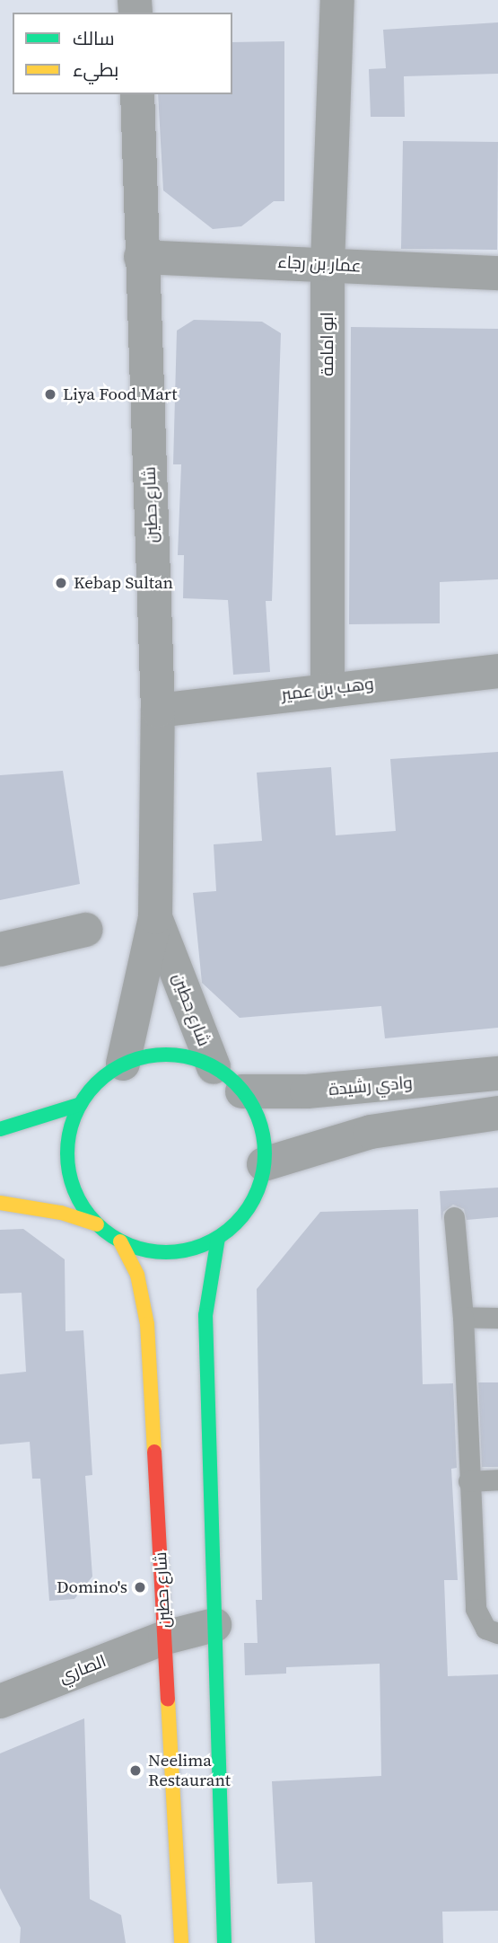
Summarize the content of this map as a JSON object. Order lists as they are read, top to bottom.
{
  "streets": {
    "street": [
      "عمار بن رجاء",
      "ابو امامة",
      "شارع حطين",
      "وهب بن عمير",
      "وادي رشيدة",
      "الصاري"
    ]
  },
  "crossings": [
    ["عمار بن رجاء", "ابو امامة"],
    ["عمار بن رجاء", "شارع حطين"],
    ["ابو امامة", "وهب بن عمير"],
    ["شارع حطين", "وهب بن عمير"],
    ["شارع حطين", "وادي رشيدة"],
    ["شارع حطين", "الصاري"]
  ],
  "places": [
    "Liya Food Mart",
    "Kebap Sultan",
    "Domino's",
    "Neelima Restaurant"
  ],
  "legend": ["سالك", "بطيء"]
}
